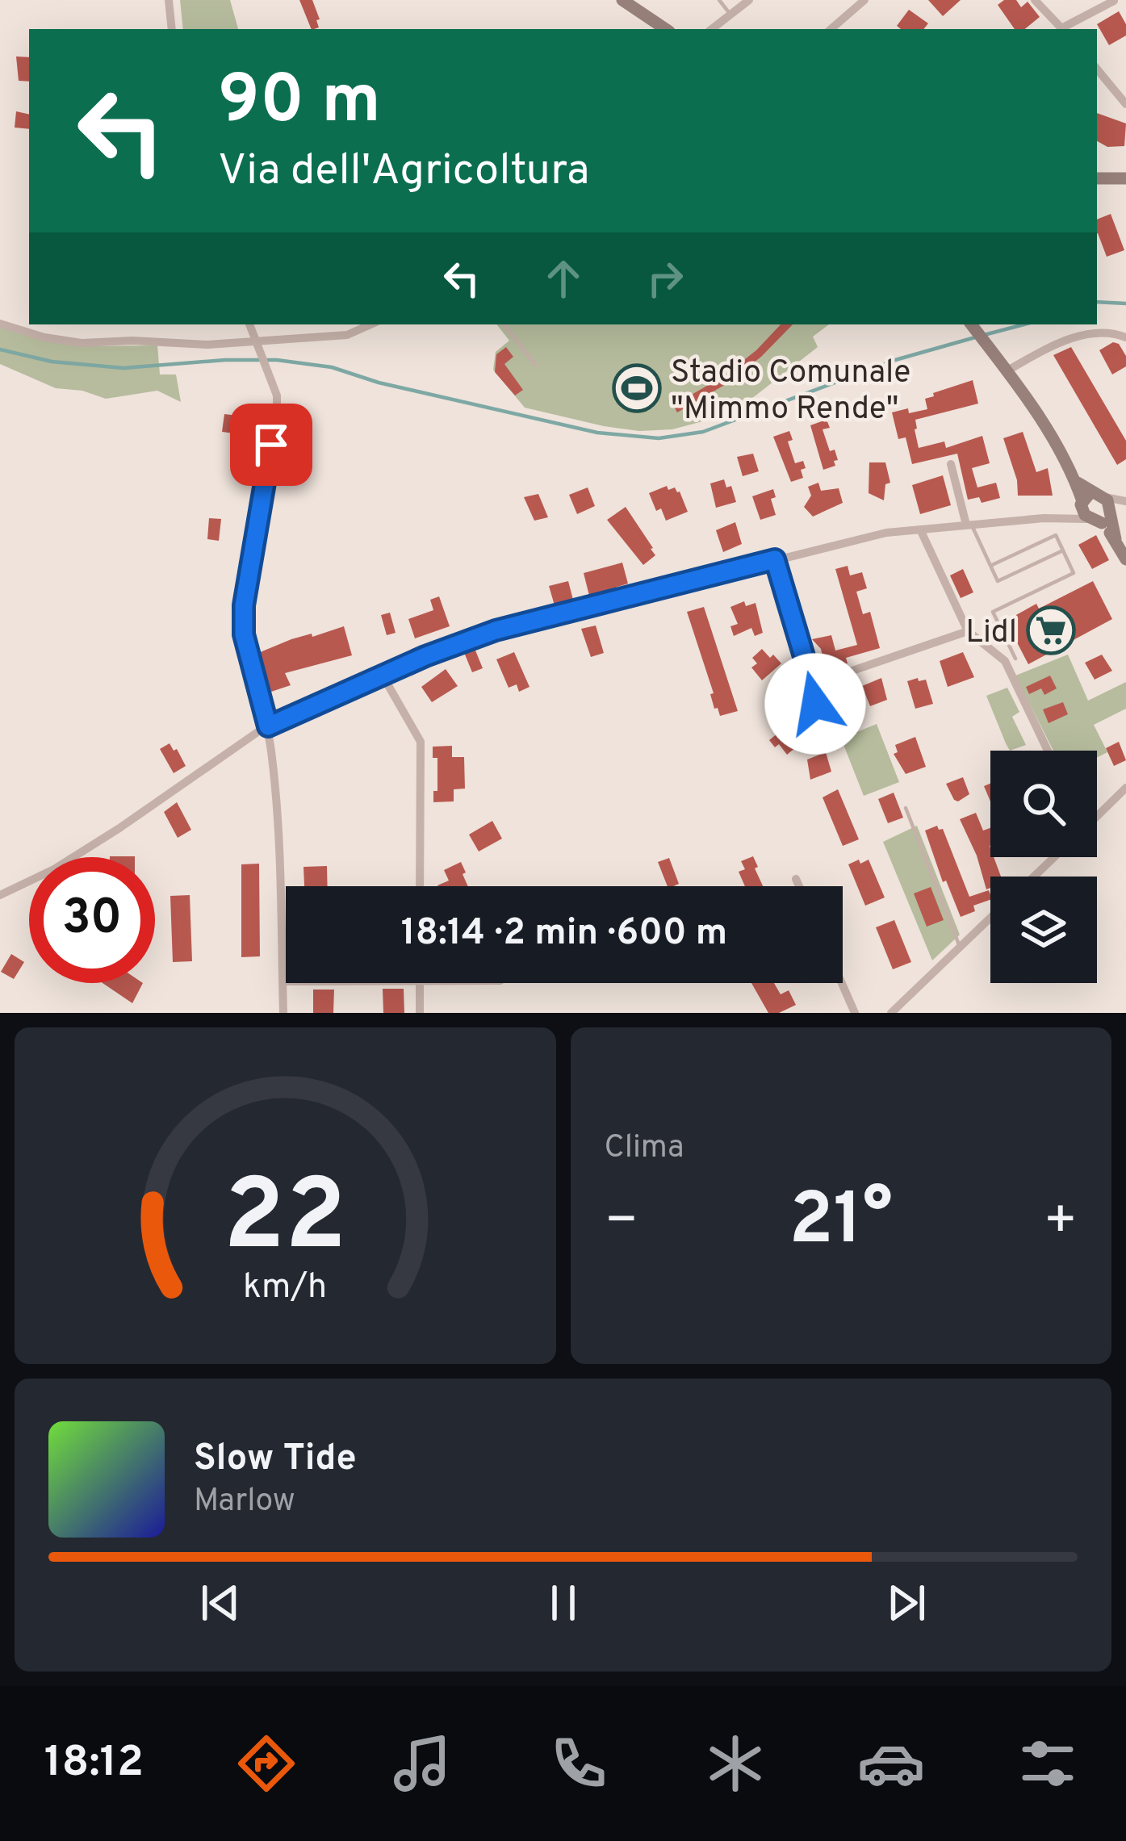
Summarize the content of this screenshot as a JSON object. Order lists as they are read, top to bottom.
{
  "places": {
    "sports": ["Stadio Comunale \"Mimmo Rende\""],
    "supermarket": ["Lidl"]
  },
  "page": {
    "turn": ["90 m", "Via dell'Agricoltura"],
    "limit": "30",
    "trip": "18:14 · 2 min · 600 m",
    "tile": "Clima",
    "heat": ["−", "21°", "+"],
    "song": ["Slow Tide", "Marlow"],
    "tabs": "18:12",
    "gauge": ["22", "km/h"]
  }
}
